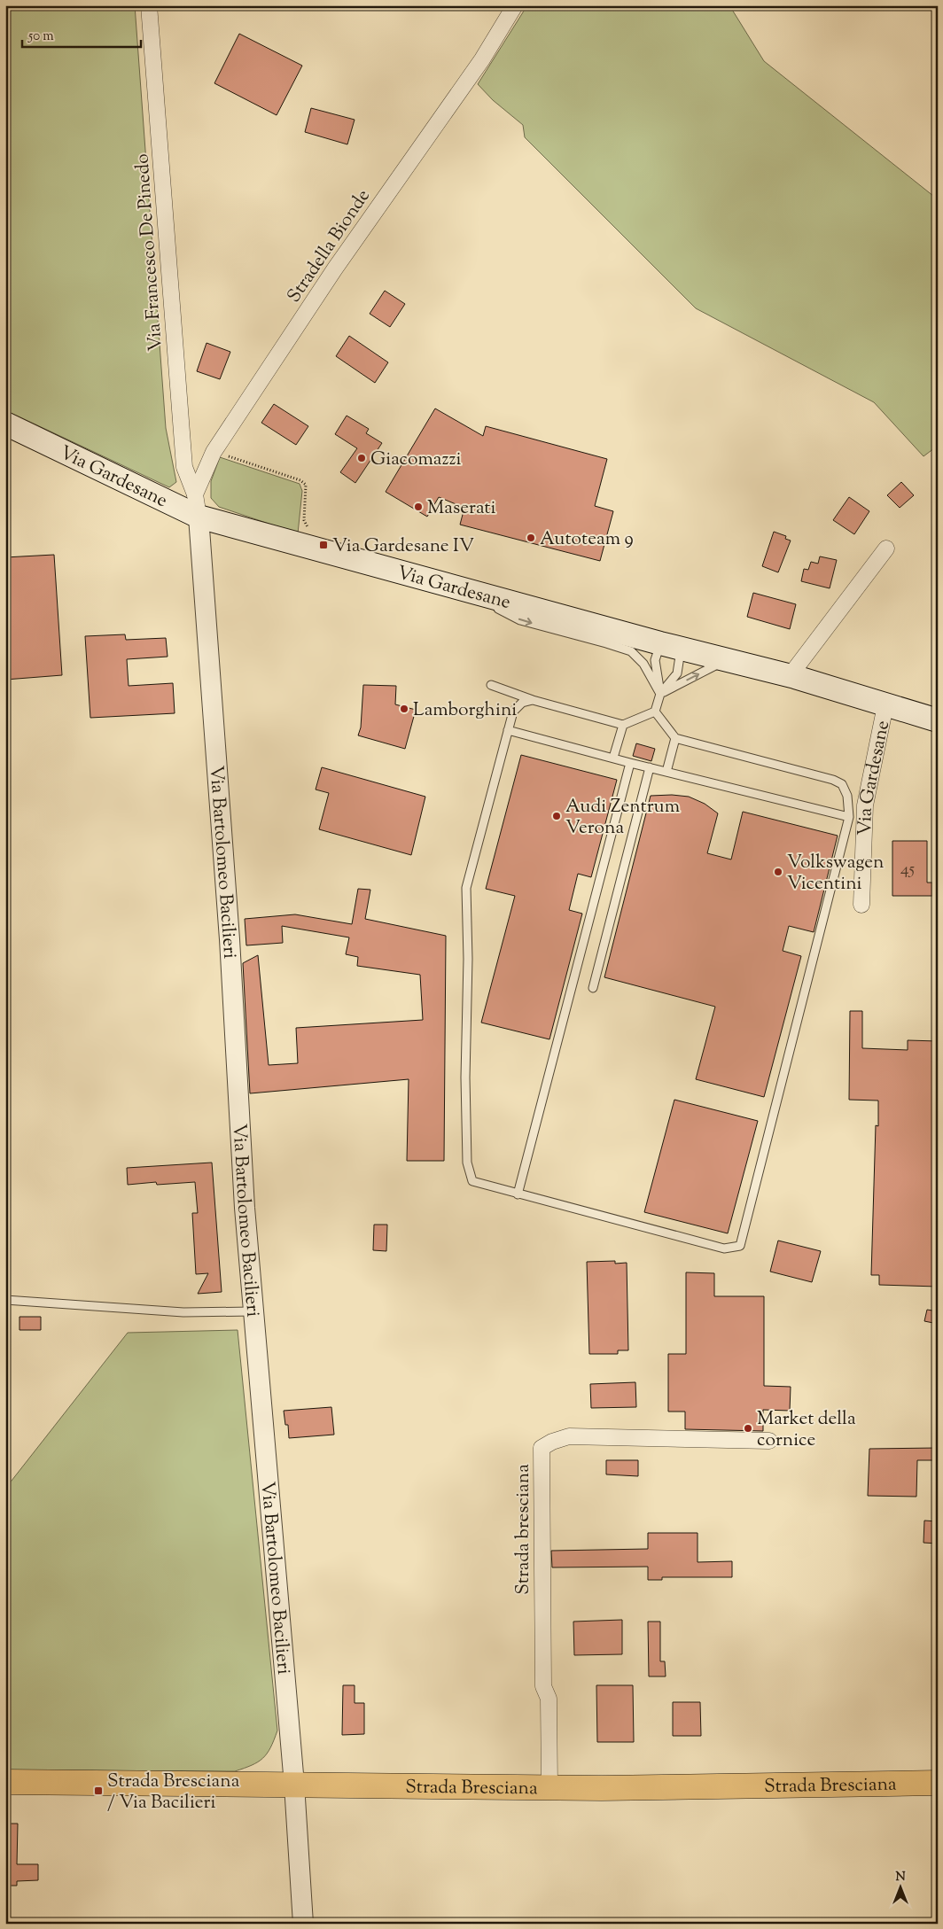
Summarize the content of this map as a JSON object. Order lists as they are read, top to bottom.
{
  "streets": {
    "main road": ["Via Gardesane", "Strada Bresciana"],
    "street": [
      "Stradella Bionde",
      "Via Francesco De Pinedo",
      "Via Bartolomeo Bacilieri",
      "Strada bresciana"
    ]
  },
  "crossings": [
    ["Stradella Bionde", "Via Francesco De Pinedo"],
    ["Via Gardesane", "Via Bartolomeo Bacilieri"],
    ["Via Bartolomeo Bacilieri", "Strada Bresciana"],
    ["Strada bresciana", "Strada Bresciana"]
  ],
  "places": {
    "other": [
      "Giacomazzi",
      "Maserati",
      "Autoteam 9",
      "Lamborghini",
      "Audi Zentrum Verona",
      "Volkswagen Vicentini",
      "Market della cornice"
    ],
    "transit": ["Via Gardesane IV", "Strada Bresciana / Via Bacilieri"]
  },
  "house_numbers": ["45"],
  "scale_bar": "50 m",
  "north": "top"
}
